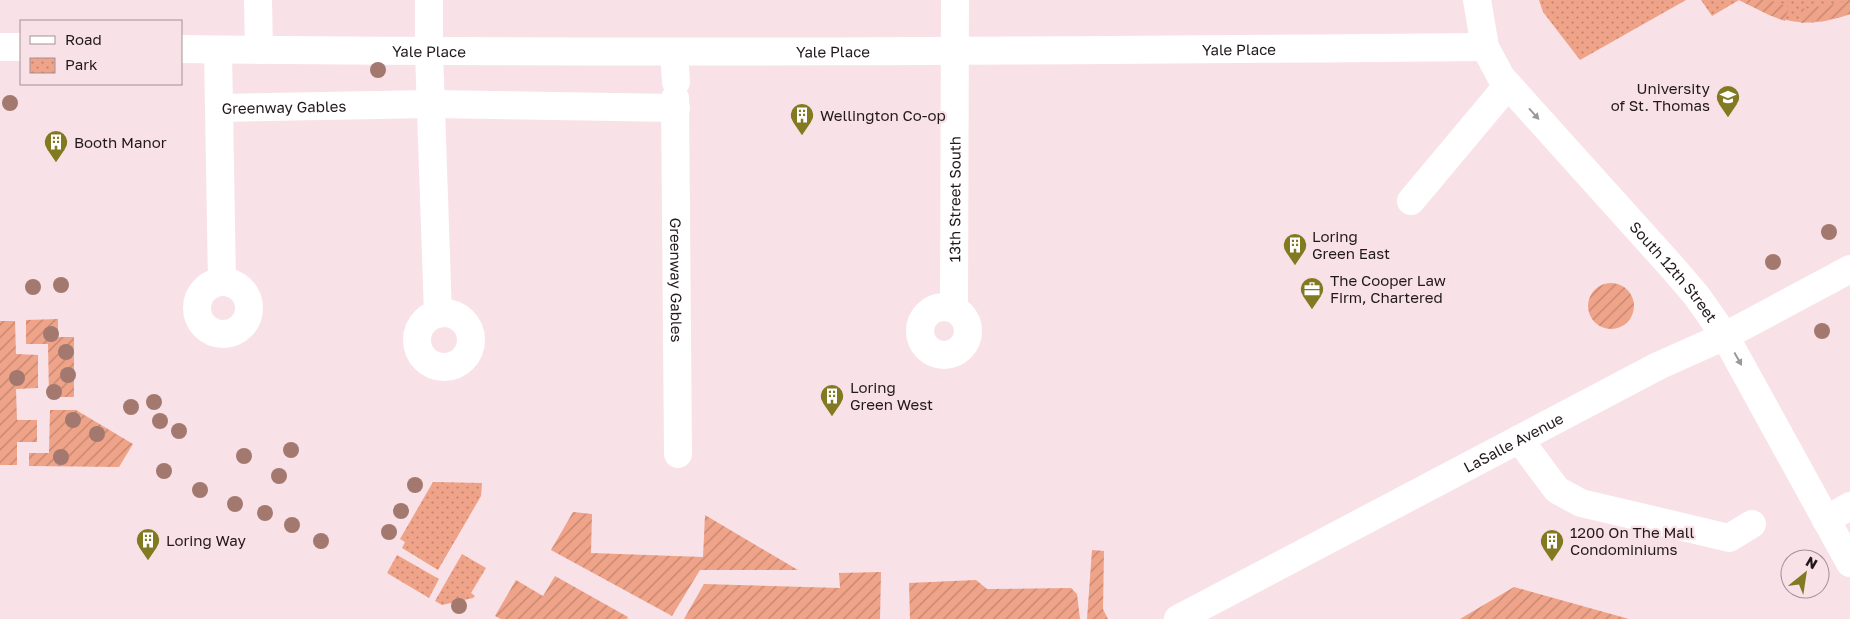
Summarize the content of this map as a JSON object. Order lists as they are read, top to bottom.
{
  "streets": {
    "street": [
      "Yale Place",
      "Greenway Gables",
      "13th Street South",
      "South 12th Street",
      "LaSalle Avenue"
    ]
  },
  "crossings": [
    ["Yale Place", "Greenway Gables"],
    ["Yale Place", "13th Street South"],
    ["Yale Place", "South 12th Street"],
    ["South 12th Street", "LaSalle Avenue"]
  ],
  "one_way": ["South 12th Street"],
  "places": {
    "school or university": ["University of St. Thomas"],
    "building": [
      "Wellington Co-op",
      "Booth Manor",
      "Loring Green East",
      "Loring Green West",
      "Loring Way",
      "1200 On The Mall Condominiums"
    ],
    "office": ["The Cooper Law Firm, Chartered"]
  },
  "legend": ["Road", "Park"],
  "north": "top right"
}
